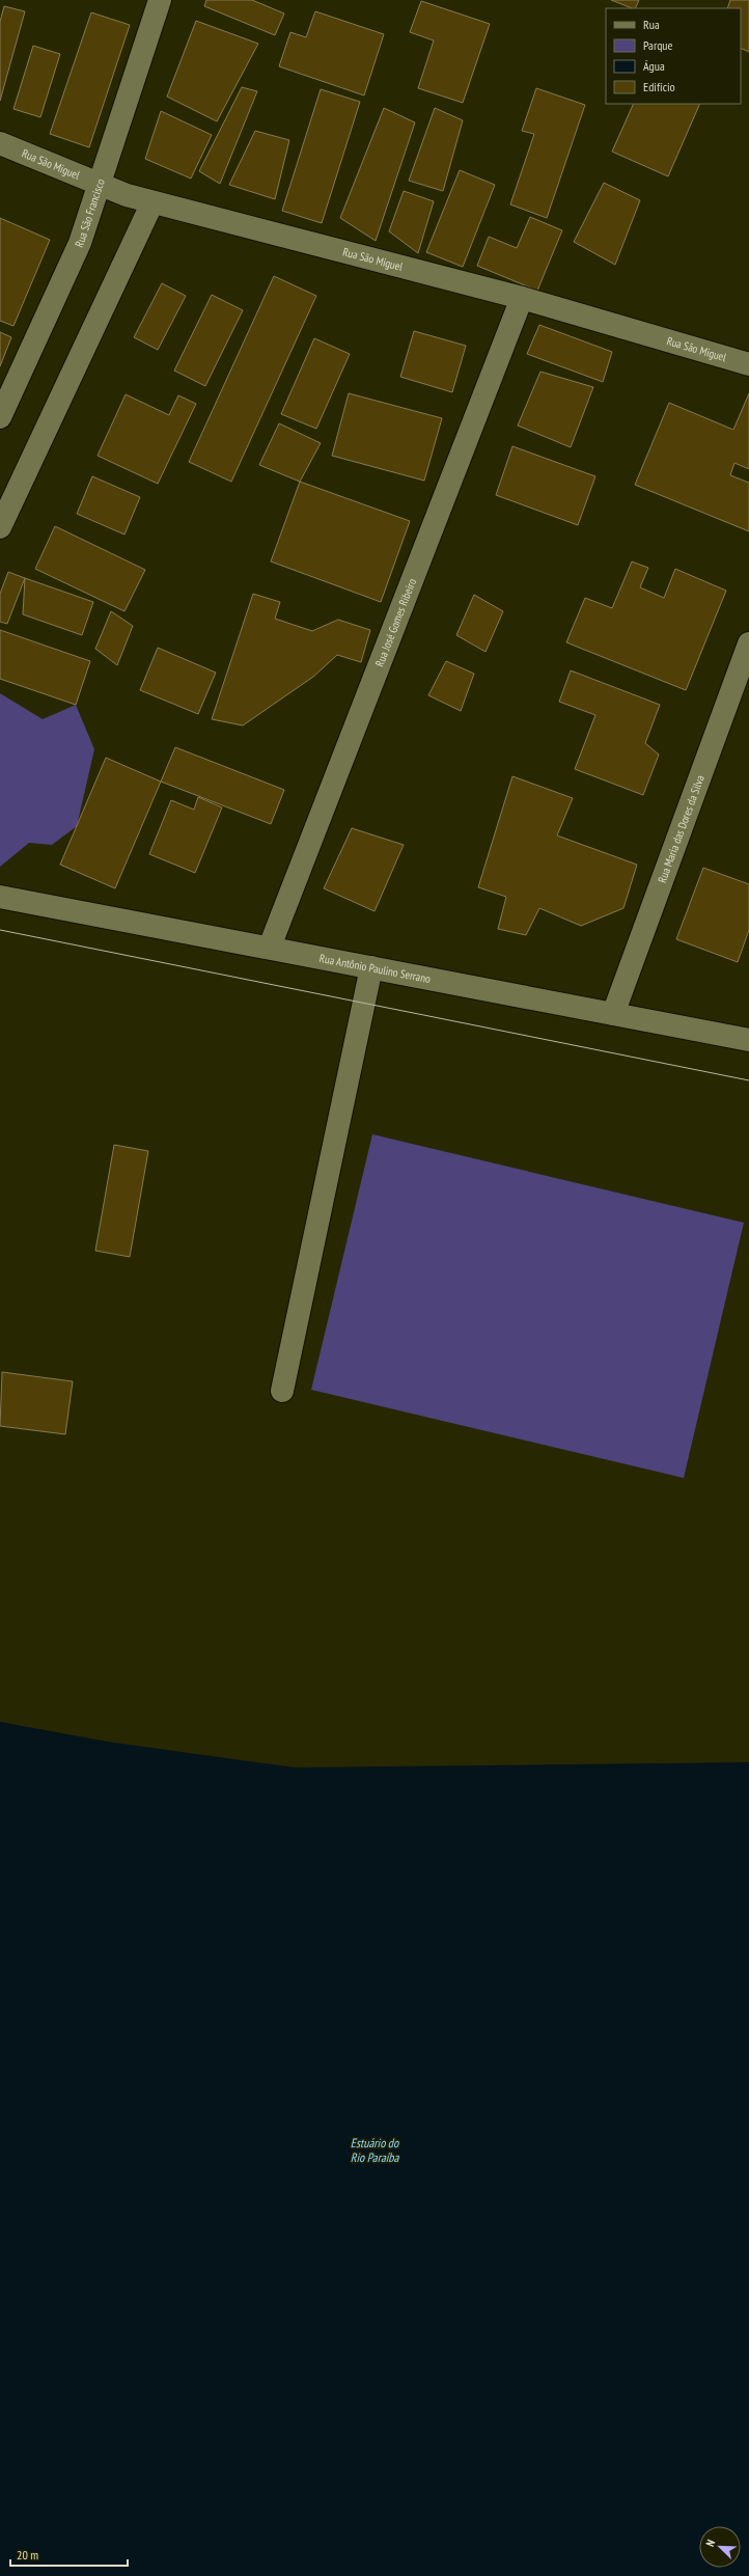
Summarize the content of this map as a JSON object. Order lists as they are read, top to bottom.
{
  "streets": {
    "street": [
      "Rua São Miguel",
      "Rua São Francisco",
      "Rua José Gomes Ribeiro",
      "Rua Maria das Dores da Silva",
      "Rua Antônio Paulino Serrano"
    ]
  },
  "crossings": [
    ["Rua São Miguel", "Rua São Francisco"],
    ["Rua São Miguel", "Rua José Gomes Ribeiro"],
    ["Rua José Gomes Ribeiro", "Rua Antônio Paulino Serrano"],
    ["Rua Maria das Dores da Silva", "Rua Antônio Paulino Serrano"]
  ],
  "water": ["Estuário do Rio Paraíba"],
  "legend": [
    "Rua",
    "Parque",
    "Água",
    "Edifício"
  ],
  "scale_bar": "20 m",
  "north": "top left"
}
